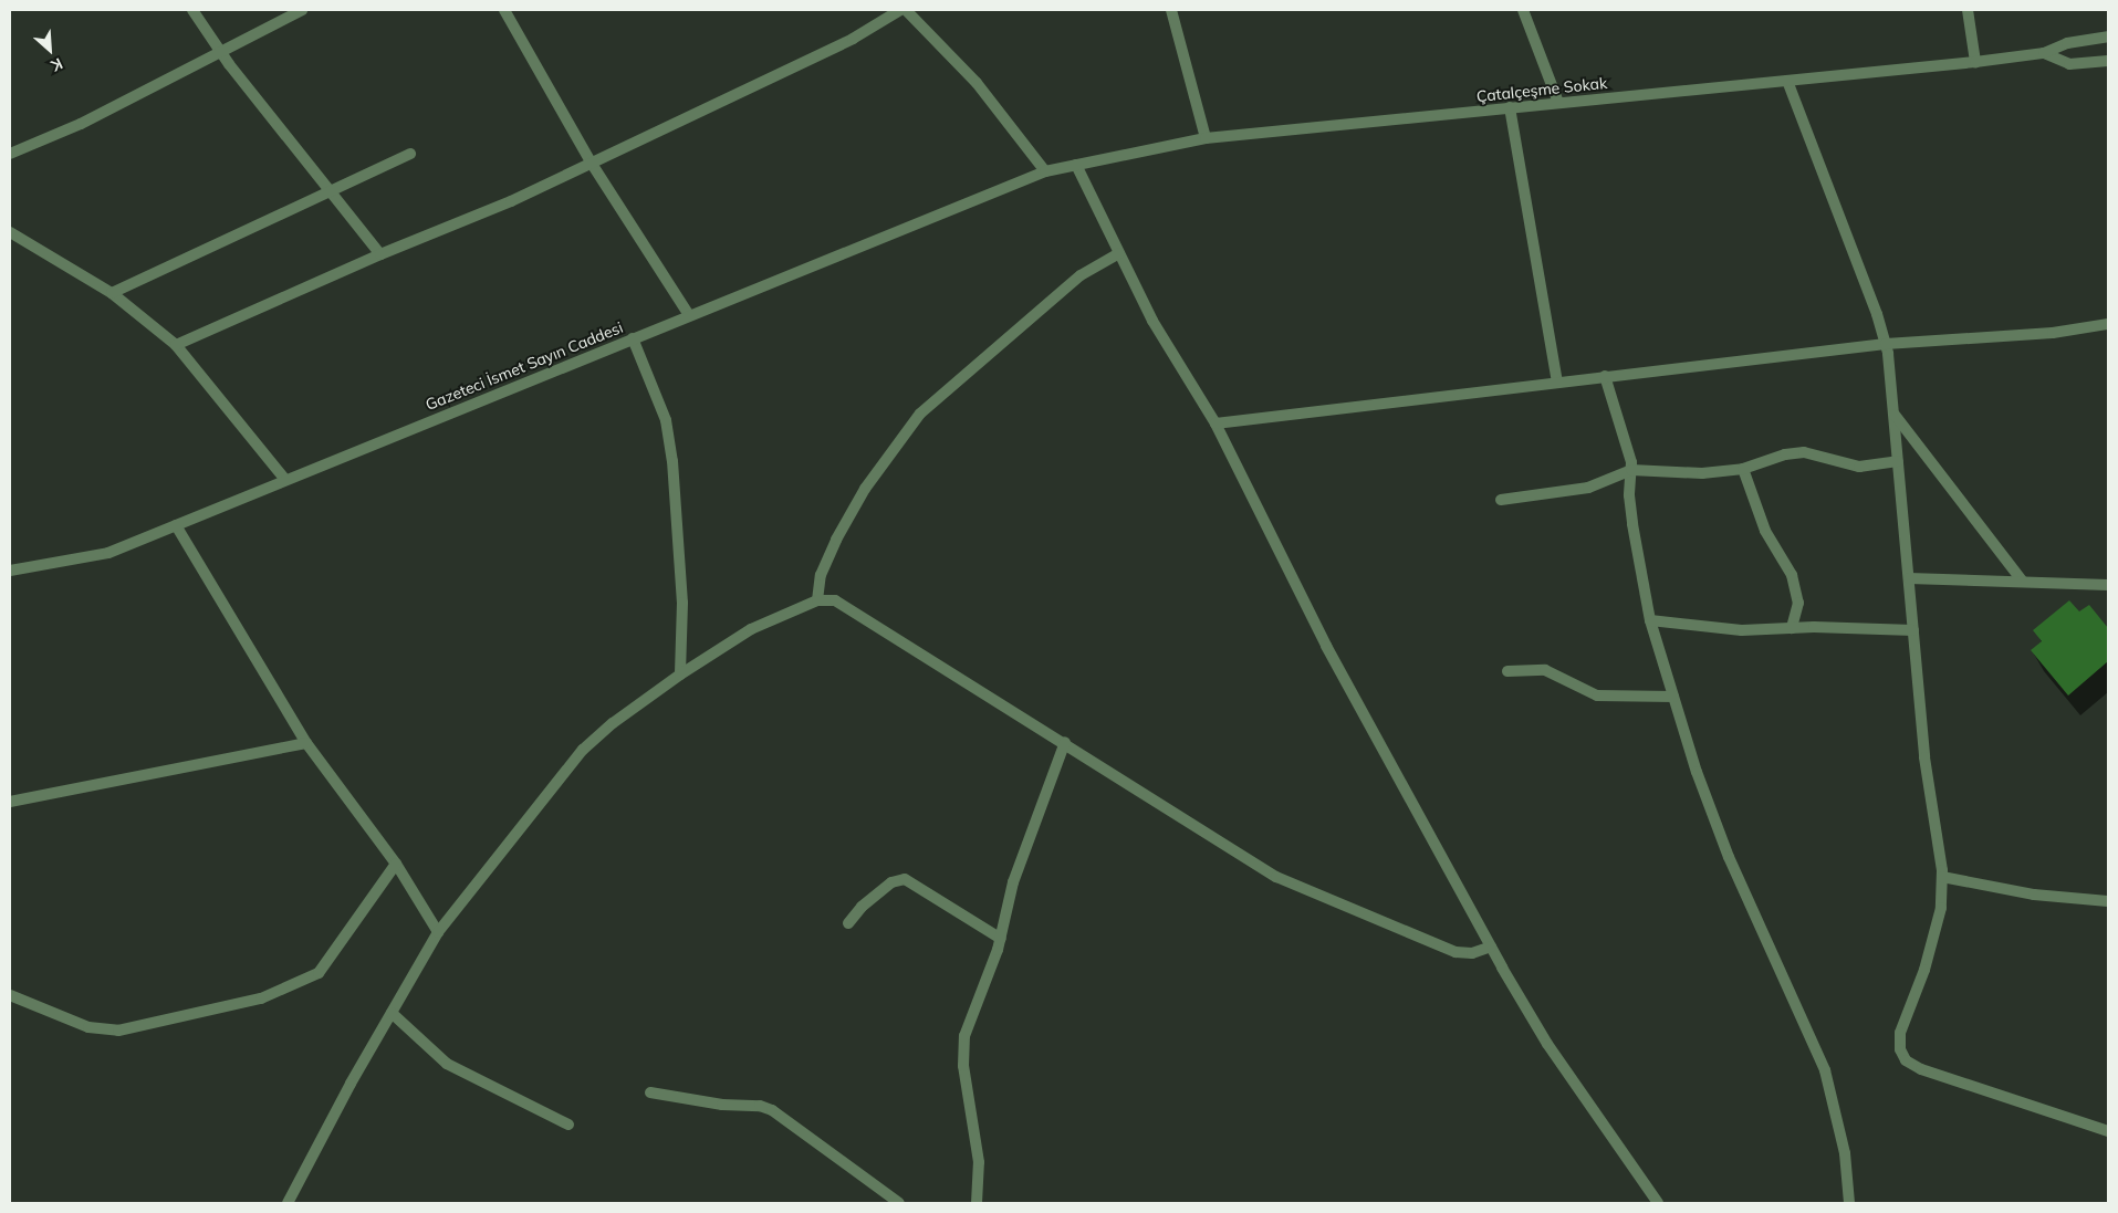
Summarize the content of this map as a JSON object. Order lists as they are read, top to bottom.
{
  "streets": {
    "street": ["Çatalçeşme Sokak", "Gazeteci İsmet Sayın Caddesi"]
  },
  "crossings": [
    ["Çatalçeşme Sokak", "Gazeteci İsmet Sayın Caddesi"]
  ],
  "north": "bottom right"
}
